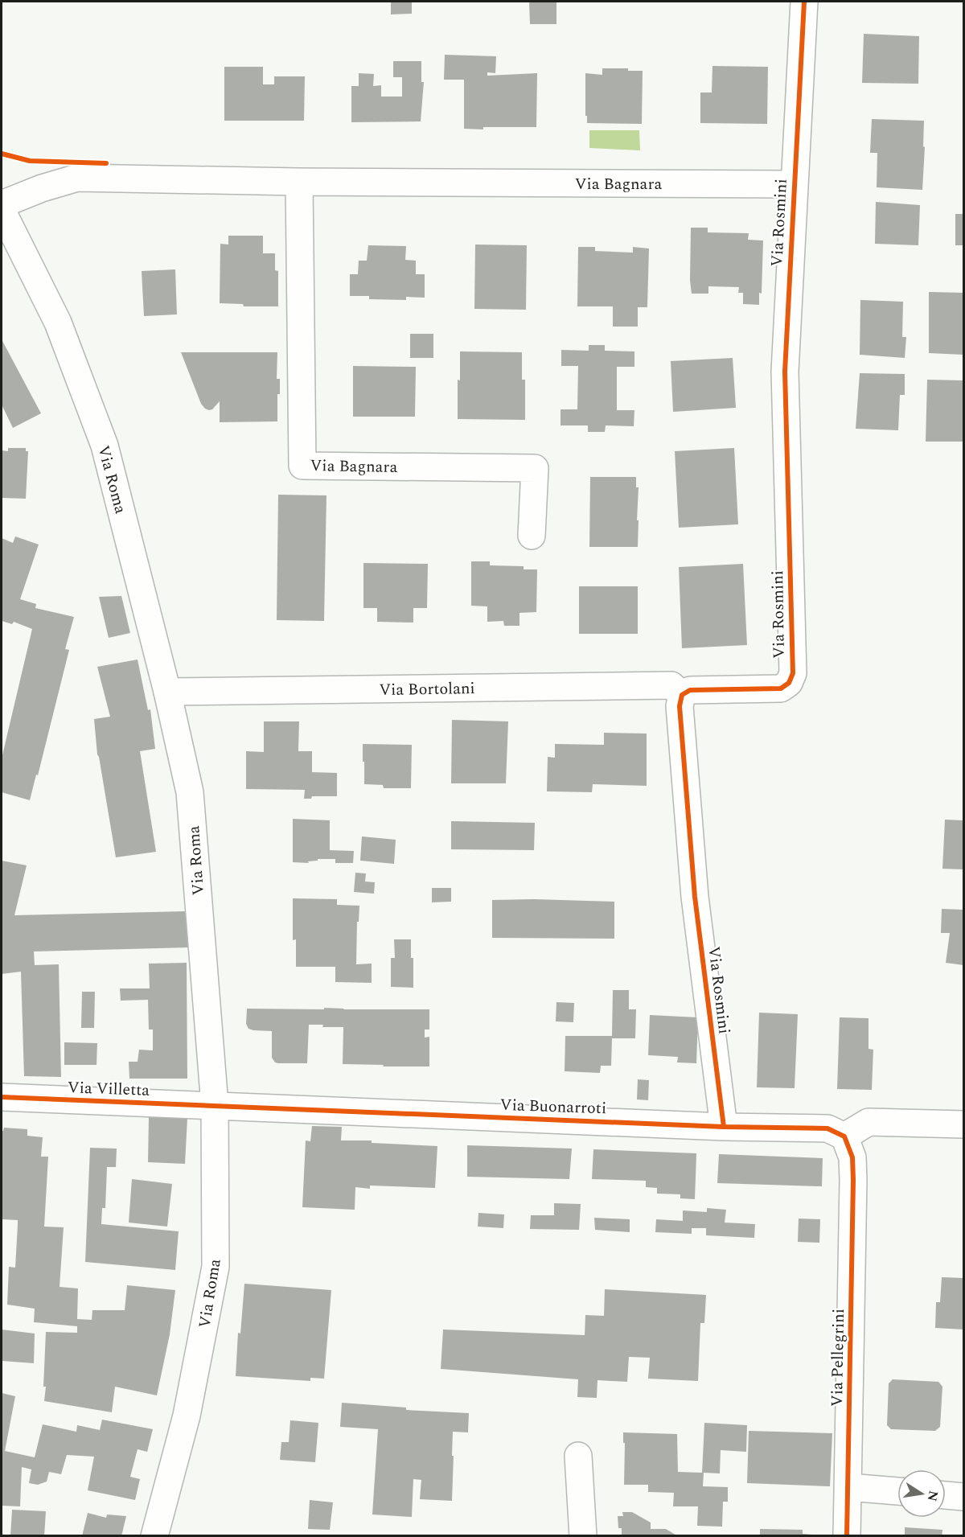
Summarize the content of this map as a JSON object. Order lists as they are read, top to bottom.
{
  "streets": {
    "street": [
      "Via Bagnara",
      "Via Rosmini",
      "Via Roma",
      "Via Bortolani",
      "Via Villetta",
      "Via Buonarroti",
      "Via Pellegrini"
    ]
  },
  "crossings": [
    ["Via Bagnara", "Via Rosmini"],
    ["Via Rosmini", "Via Bortolani"],
    ["Via Rosmini", "Via Buonarroti"],
    ["Via Roma", "Via Bortolani"],
    ["Via Roma", "Via Villetta"],
    ["Via Roma", "Via Buonarroti"],
    ["Via Villetta", "Via Buonarroti"],
    ["Via Buonarroti", "Via Pellegrini"]
  ],
  "north": "right"
}
